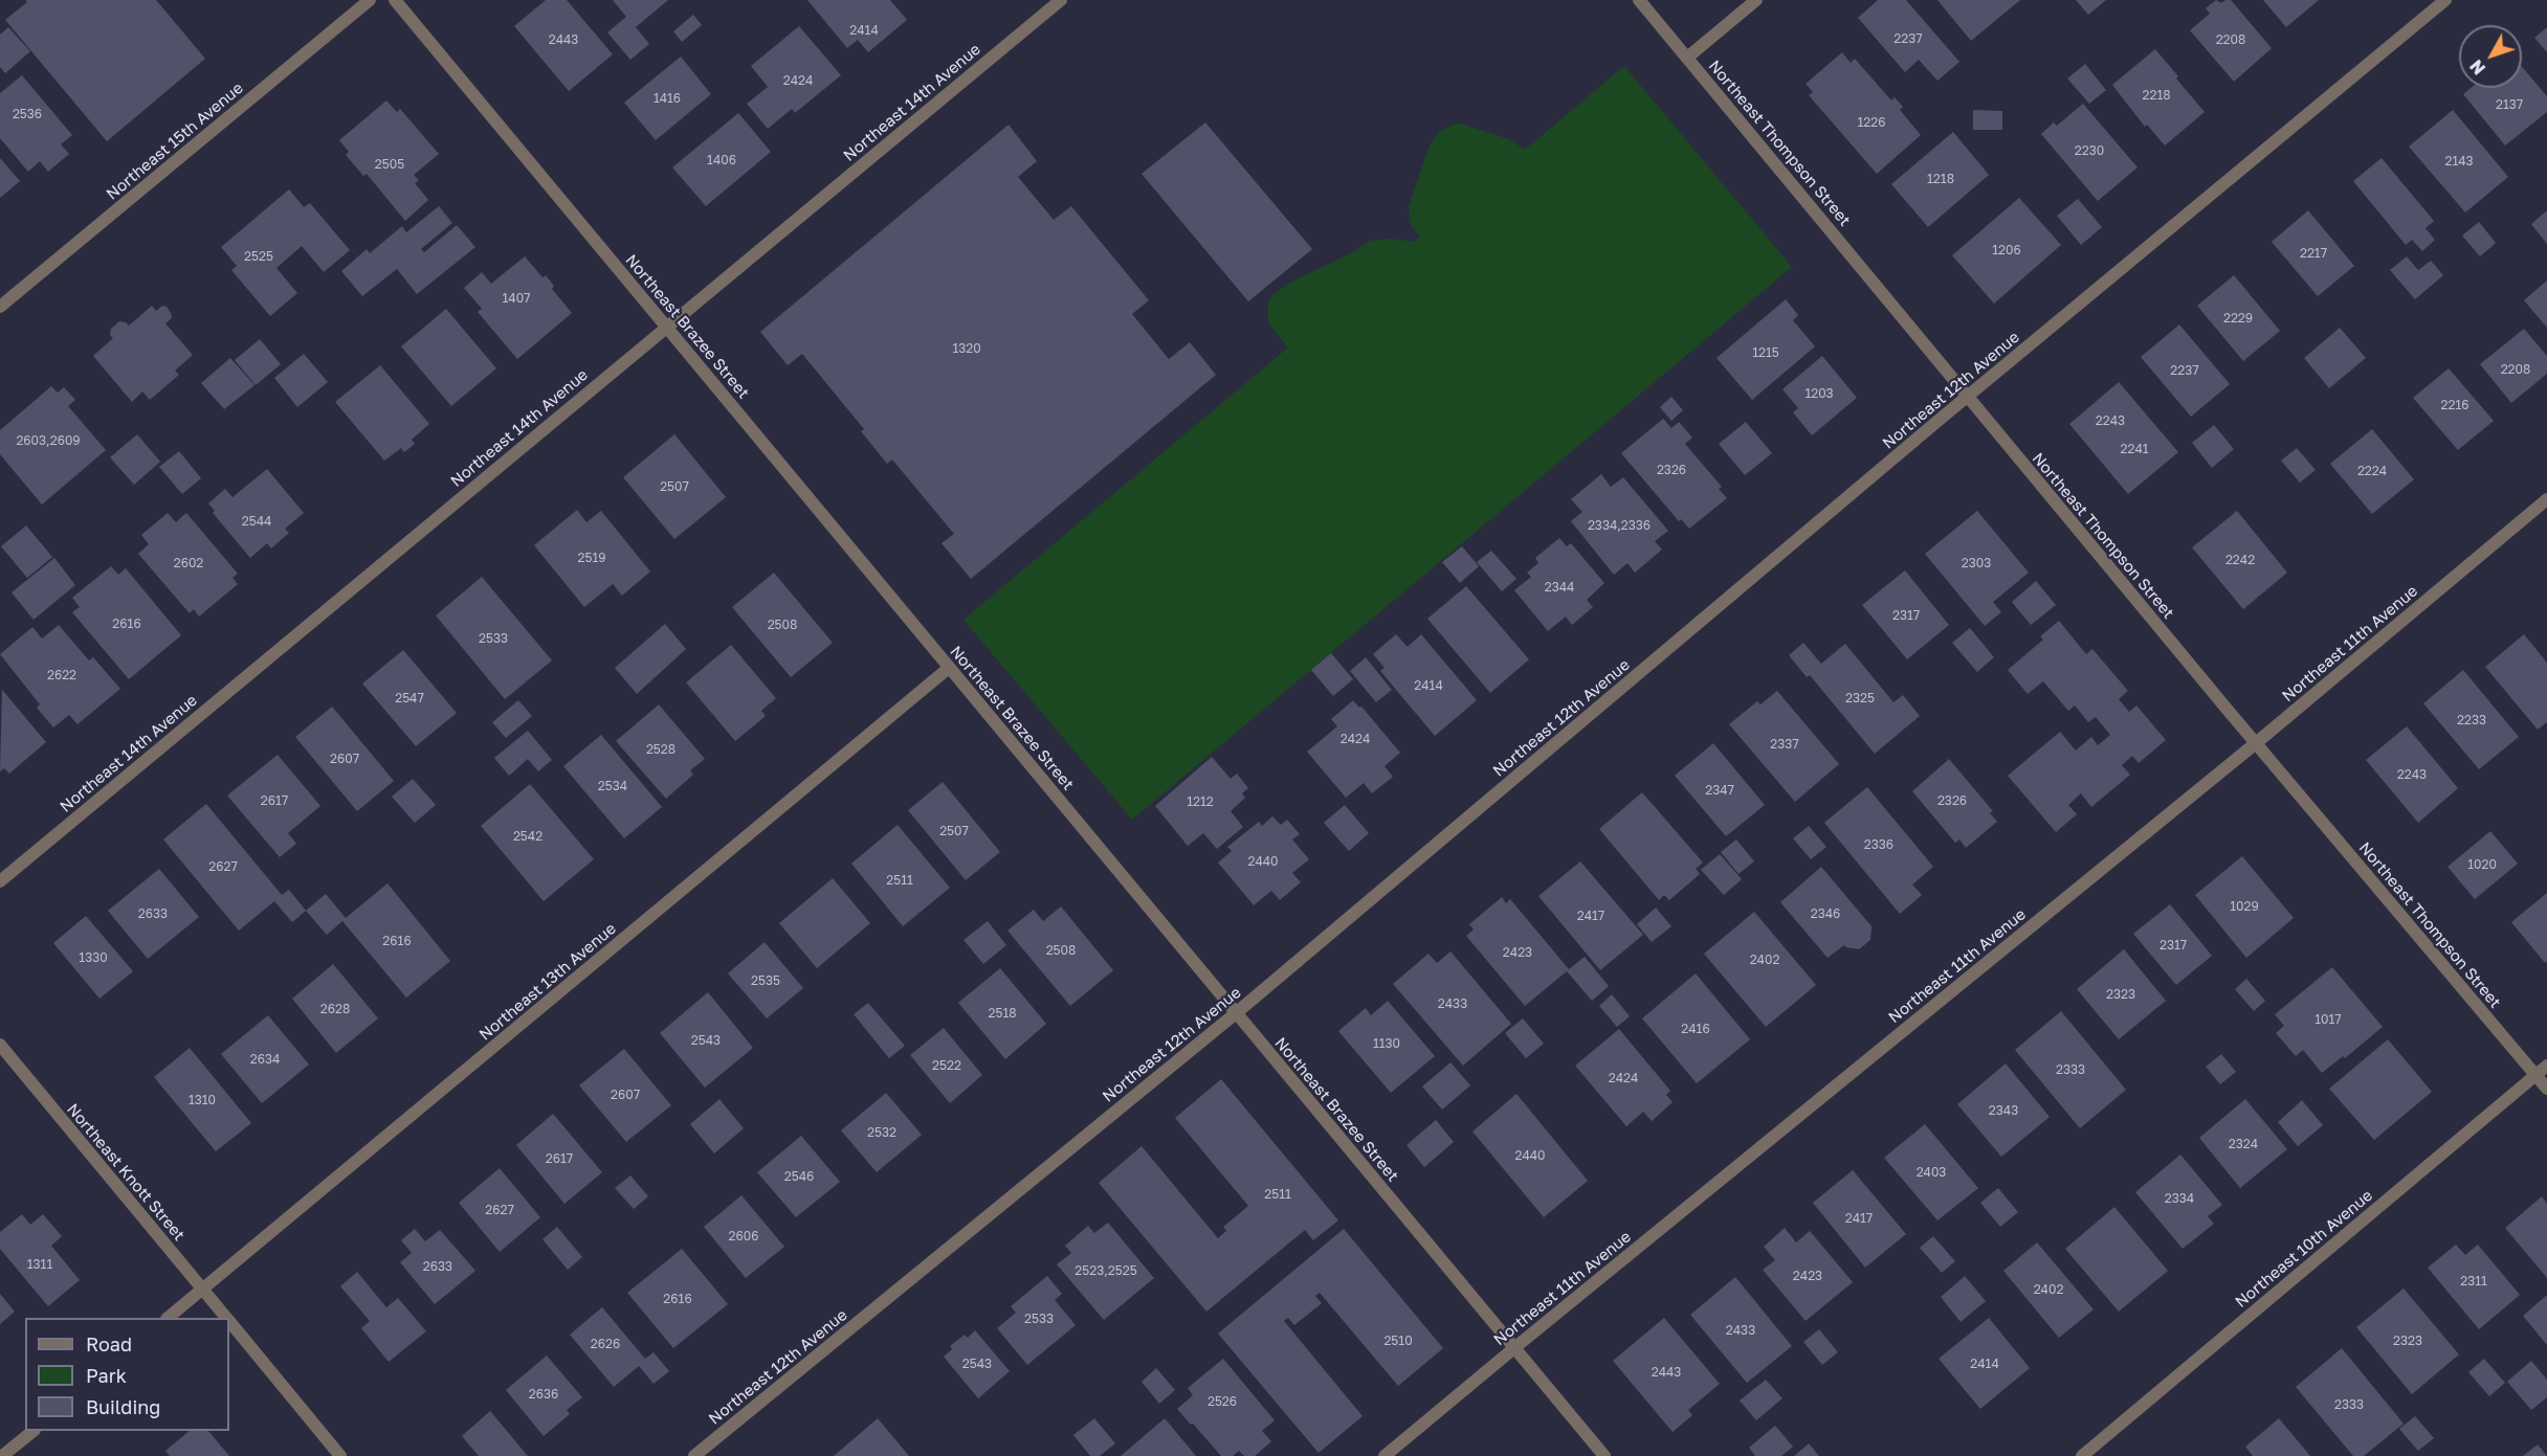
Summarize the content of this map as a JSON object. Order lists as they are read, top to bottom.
{
  "streets": {
    "street": [
      "Northeast 14th Avenue",
      "Northeast 15th Avenue",
      "Northeast Thompson Street",
      "Northeast Brazee Street",
      "Northeast 12th Avenue",
      "Northeast 11th Avenue",
      "Northeast 13th Avenue",
      "Northeast Knott Street",
      "Northeast 10th Avenue"
    ]
  },
  "crossings": [
    ["Northeast 14th Avenue", "Northeast Brazee Street"],
    ["Northeast Thompson Street", "Northeast 12th Avenue"],
    ["Northeast Thompson Street", "Northeast 11th Avenue"],
    ["Northeast Thompson Street", "Northeast 10th Avenue"],
    ["Northeast Brazee Street", "Northeast 12th Avenue"],
    ["Northeast Brazee Street", "Northeast 11th Avenue"],
    ["Northeast Brazee Street", "Northeast 13th Avenue"],
    ["Northeast 13th Avenue", "Northeast Knott Street"]
  ],
  "house_numbers": [
    "2414",
    "2237",
    "2443",
    "2208",
    "2424",
    "2218",
    "1416",
    "2137",
    "2536",
    "1226",
    "2230",
    "1406",
    "2143",
    "2505",
    "1218",
    "1206",
    "2217",
    "2525",
    "1407",
    "2229",
    "1320",
    "1215",
    "2208",
    "2237",
    "1203",
    "2216",
    "2243",
    "2603,2609",
    "2241",
    "2326",
    "2224",
    "2507",
    "2544",
    "2334,2336",
    "2519",
    "2242",
    "2602",
    "2303",
    "2344",
    "2317",
    "2616",
    "2508",
    "2533",
    "2622",
    "2414",
    "2547",
    "2325",
    "2233",
    "2424",
    "2337",
    "2528",
    "2607",
    "2243",
    "2534",
    "2347",
    "2617",
    "2326",
    "1212",
    "2507",
    "2542",
    "2336",
    "2440",
    "1020",
    "2627",
    "2511",
    "1029",
    "2633",
    "2346",
    "2417",
    "2616",
    "2317",
    "2508",
    "2423",
    "1330",
    "2402",
    "2535",
    "2323",
    "2433",
    "2628",
    "2518",
    "1017",
    "2416",
    "2543",
    "1130",
    "2634",
    "2522",
    "2333",
    "2424",
    "2607",
    "1310",
    "2343",
    "2532",
    "2324",
    "2440",
    "2617",
    "2403",
    "2546",
    "2511",
    "2334",
    "2627",
    "2417",
    "2606",
    "1311",
    "2633",
    "2523,2525",
    "2423",
    "2311",
    "2402",
    "2616",
    "2533",
    "2433",
    "2510",
    "2323",
    "2626",
    "2543",
    "2414",
    "2443",
    "2636",
    "2526",
    "2333"
  ],
  "legend": ["Road", "Park", "Building"],
  "north": "bottom left"
}
